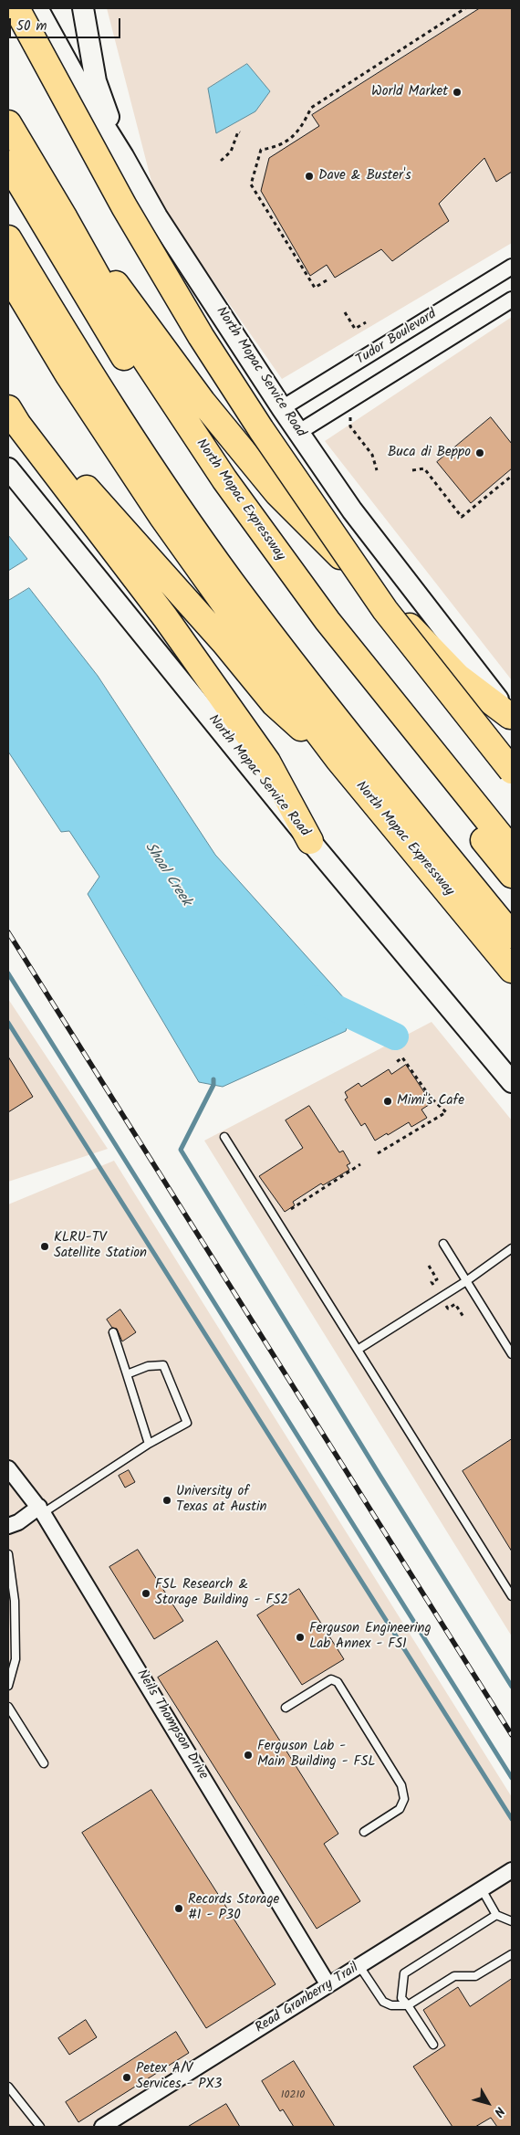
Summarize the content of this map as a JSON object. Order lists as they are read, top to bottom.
{
  "streets": {
    "highway": ["North Mopac Expressway"],
    "main road": ["North Mopac Service Road"],
    "street": ["Tudor Boulevard", "Neils Thompson Drive", "Read Granberry Trail"]
  },
  "crossings": [
    ["Tudor Boulevard", "North Mopac Service Road"],
    ["Neils Thompson Drive", "Read Granberry Trail"]
  ],
  "water": ["Shoal Creek"],
  "places": [
    "World Market",
    "Dave & Buster's",
    "Buca di Beppo",
    "Mimi's Cafe",
    "KLRU-TV Satellite Station",
    "University of Texas at Austin",
    "FSL Research & Storage Building - FS2",
    "Ferguson Engineering Lab Annex - FS1",
    "Ferguson Lab - Main Building - FSL",
    "Records Storage #1 - P30",
    "Petex A/V Services - PX3"
  ],
  "house_numbers": ["10210"],
  "scale_bar": "50 m",
  "north": "bottom right"
}
